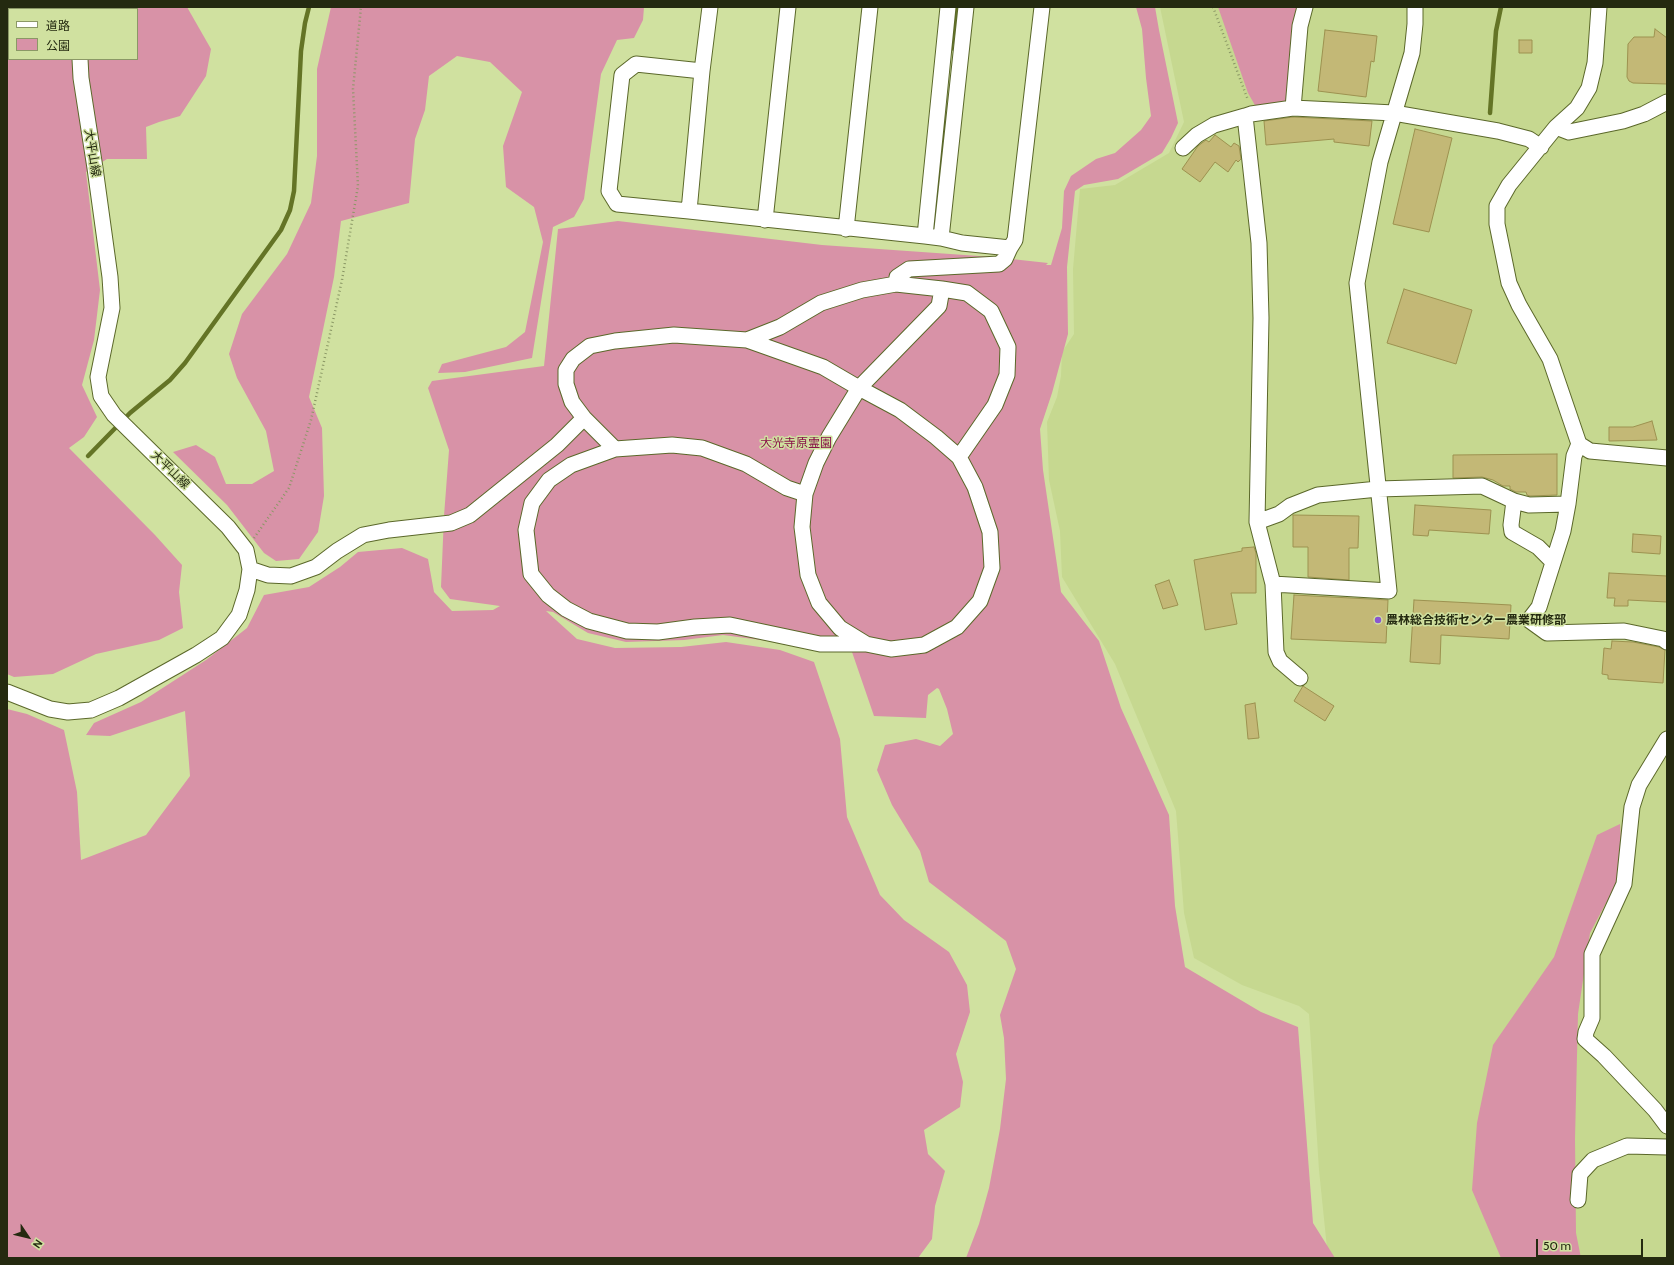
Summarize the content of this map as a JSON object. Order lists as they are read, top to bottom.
{
  "streets": {
    "street": ["大平山線"]
  },
  "parks": ["大光寺原霊園"],
  "places": ["農林総合技術センター農業研修部"],
  "legend": ["道路", "公園"],
  "scale_bar": "50 m",
  "north": "bottom right"
}
